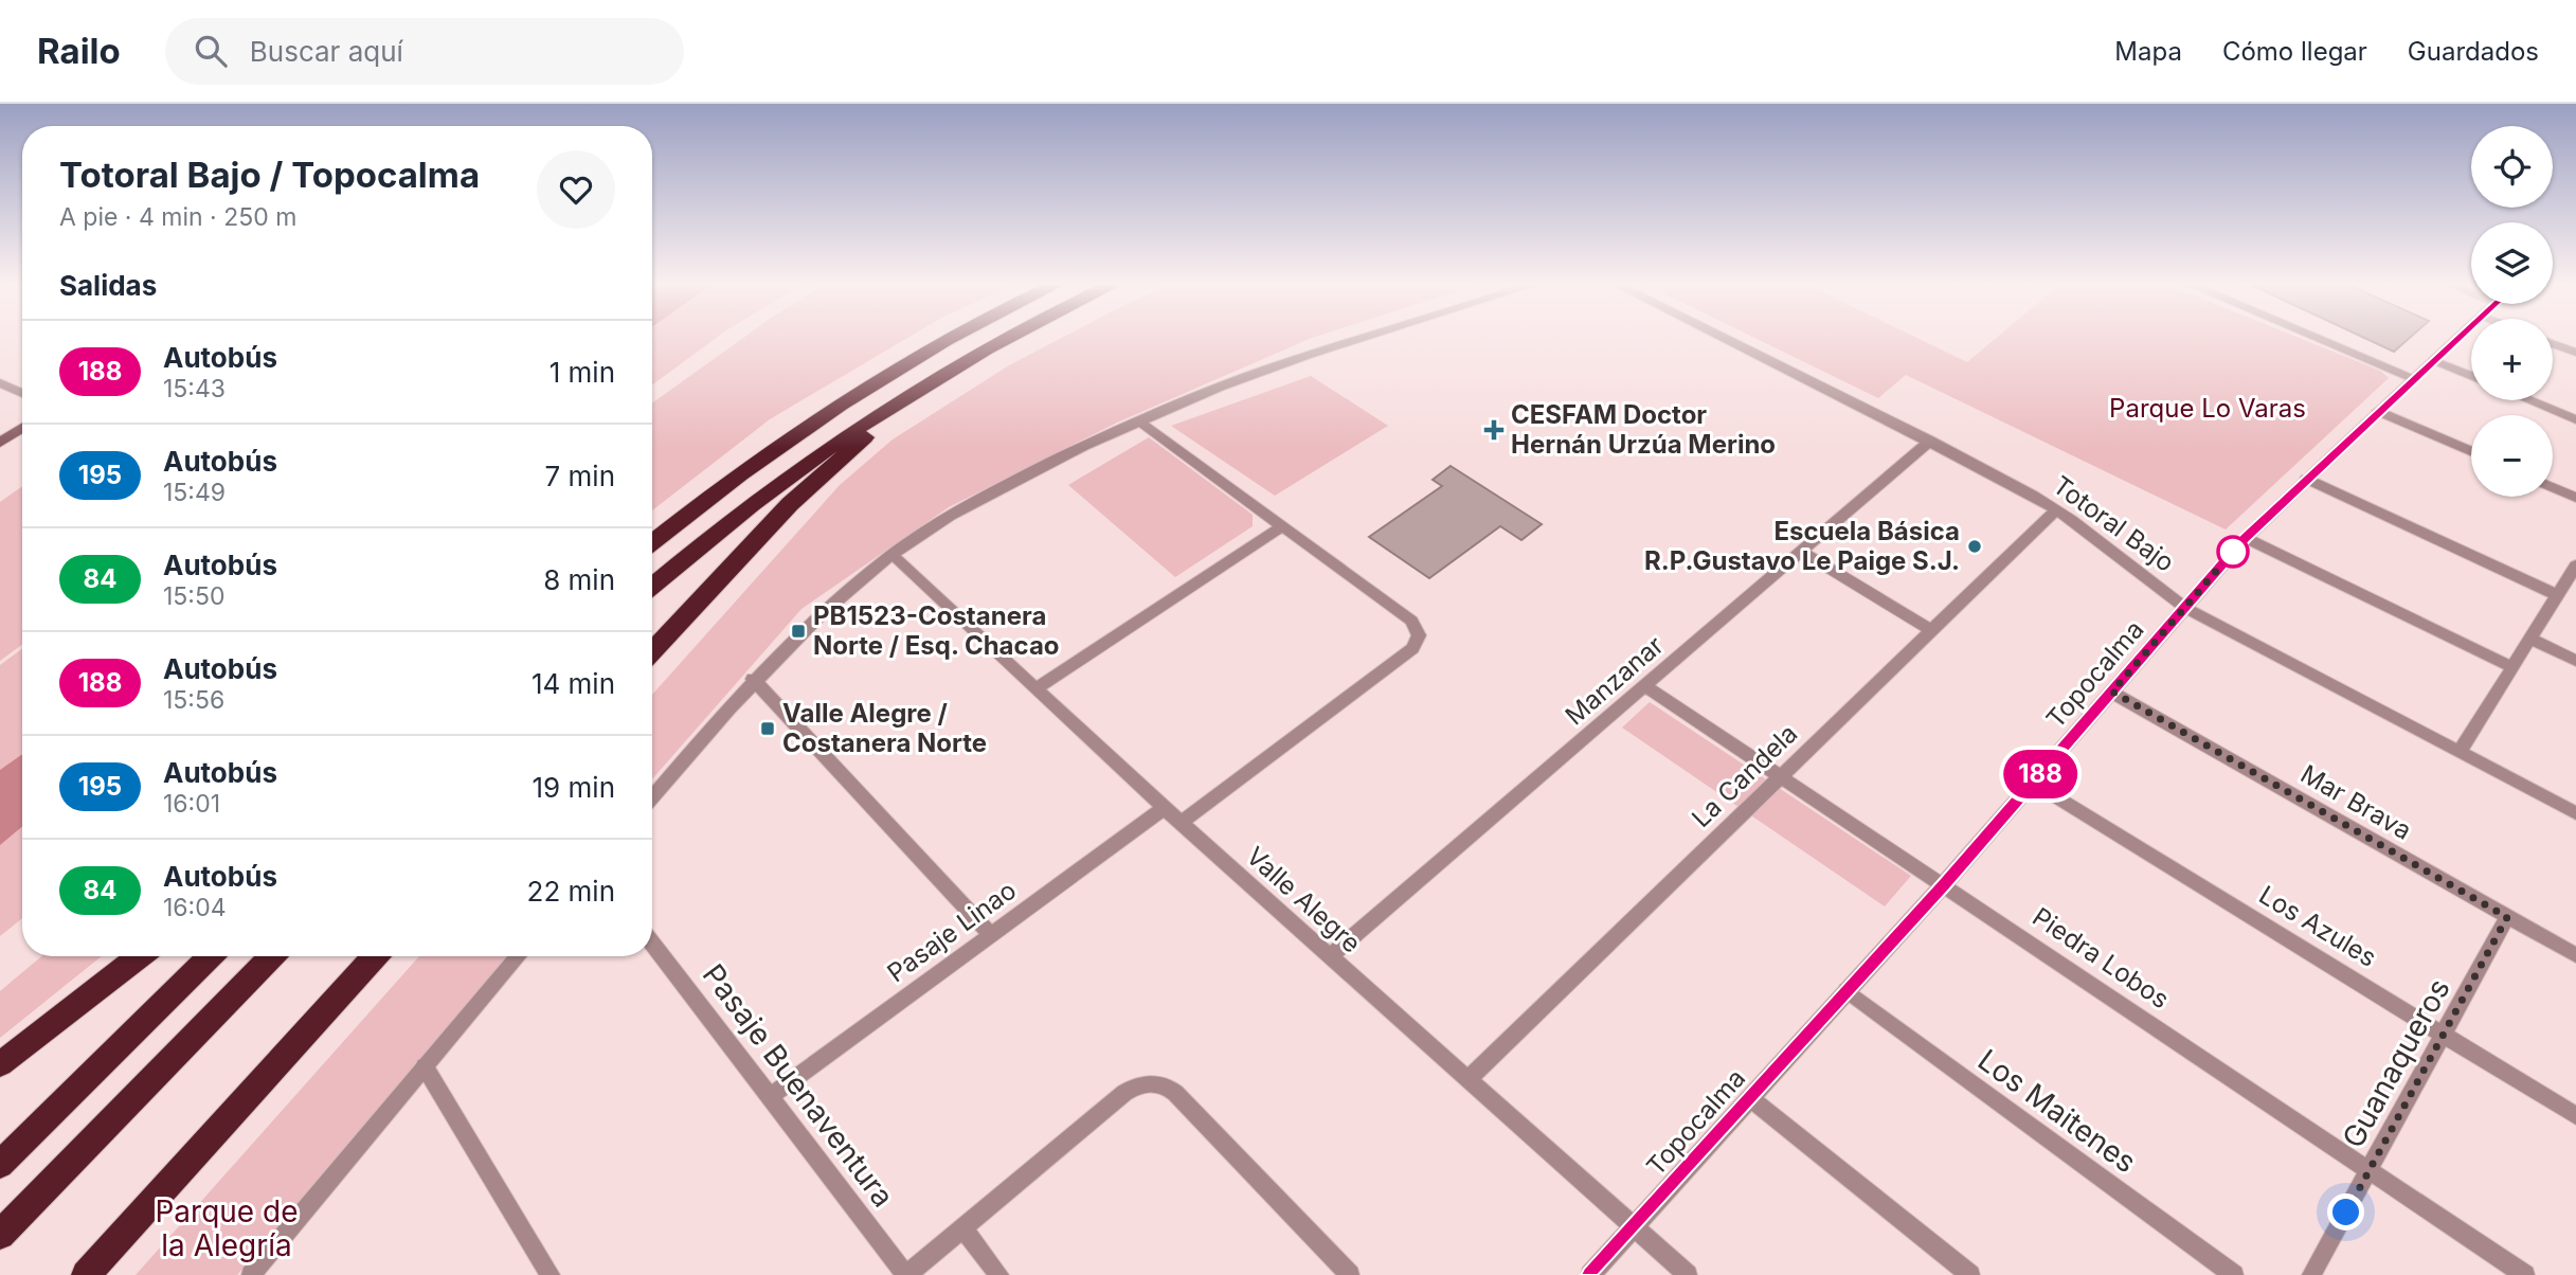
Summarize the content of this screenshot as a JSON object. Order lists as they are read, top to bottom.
{
  "streets": {
    "street": [
      "Totoral Bajo",
      "Topocalma",
      "Manzanar",
      "La Candela",
      "Mar Brava",
      "Valle Alegre",
      "Los Azules",
      "Pasaje Linao",
      "Piedra Lobos",
      "Guanaqueros",
      "Pasaje Buenaventura",
      "Los Maitenes"
    ]
  },
  "crossings": [
    ["Totoral Bajo", "Topocalma"],
    ["Totoral Bajo", "Manzanar"],
    ["Totoral Bajo", "La Candela"],
    ["Topocalma", "Mar Brava"],
    ["Topocalma", "Valle Alegre"],
    ["Topocalma", "Los Azules"],
    ["Topocalma", "Piedra Lobos"],
    ["Topocalma", "Los Maitenes"],
    ["Manzanar", "Valle Alegre"],
    ["Manzanar", "Piedra Lobos"],
    ["La Candela", "Valle Alegre"],
    ["La Candela", "Piedra Lobos"],
    ["Mar Brava", "Guanaqueros"],
    ["Valle Alegre", "Pasaje Linao"],
    ["Los Azules", "Guanaqueros"],
    ["Pasaje Linao", "Pasaje Buenaventura"],
    ["Piedra Lobos", "Guanaqueros"]
  ],
  "parks": ["Parque Lo Varas", "Parque de la Alegría"],
  "places": {
    "health": ["CESFAM Doctor Hernán Urzúa Merino"],
    "other": ["Escuela Básica R.P.Gustavo Le Paige S.J."],
    "transit": ["PB1523-Costanera Norte / Esq. Chacao", "Valle Alegre / Costanera Norte"]
  },
  "lines": ["bus line 188"],
  "page": {
    "header": "Railo",
    "search": "Buscar aquí",
    "nav": ["Mapa", "Cómo llegar", "Guardados"],
    "on_map": "188",
    "map_buttons": ["+", "−"],
    "heading": [
      ["Totoral Bajo / Topocalma", "A pie · 4 min · 250 m"],
      "Salidas"
    ],
    "list": [
      {
        "mark": "188",
        "name": "Autobús",
        "note": "15:43",
        "value": "1 min"
      },
      {
        "mark": "195",
        "name": "Autobús",
        "note": "15:49",
        "value": "7 min"
      },
      {
        "mark": "84",
        "name": "Autobús",
        "note": "15:50",
        "value": "8 min"
      },
      {
        "mark": "188",
        "name": "Autobús",
        "note": "15:56",
        "value": "14 min"
      },
      {
        "mark": "195",
        "name": "Autobús",
        "note": "16:01",
        "value": "19 min"
      },
      {
        "mark": "84",
        "name": "Autobús",
        "note": "16:04",
        "value": "22 min"
      }
    ]
  }
}
